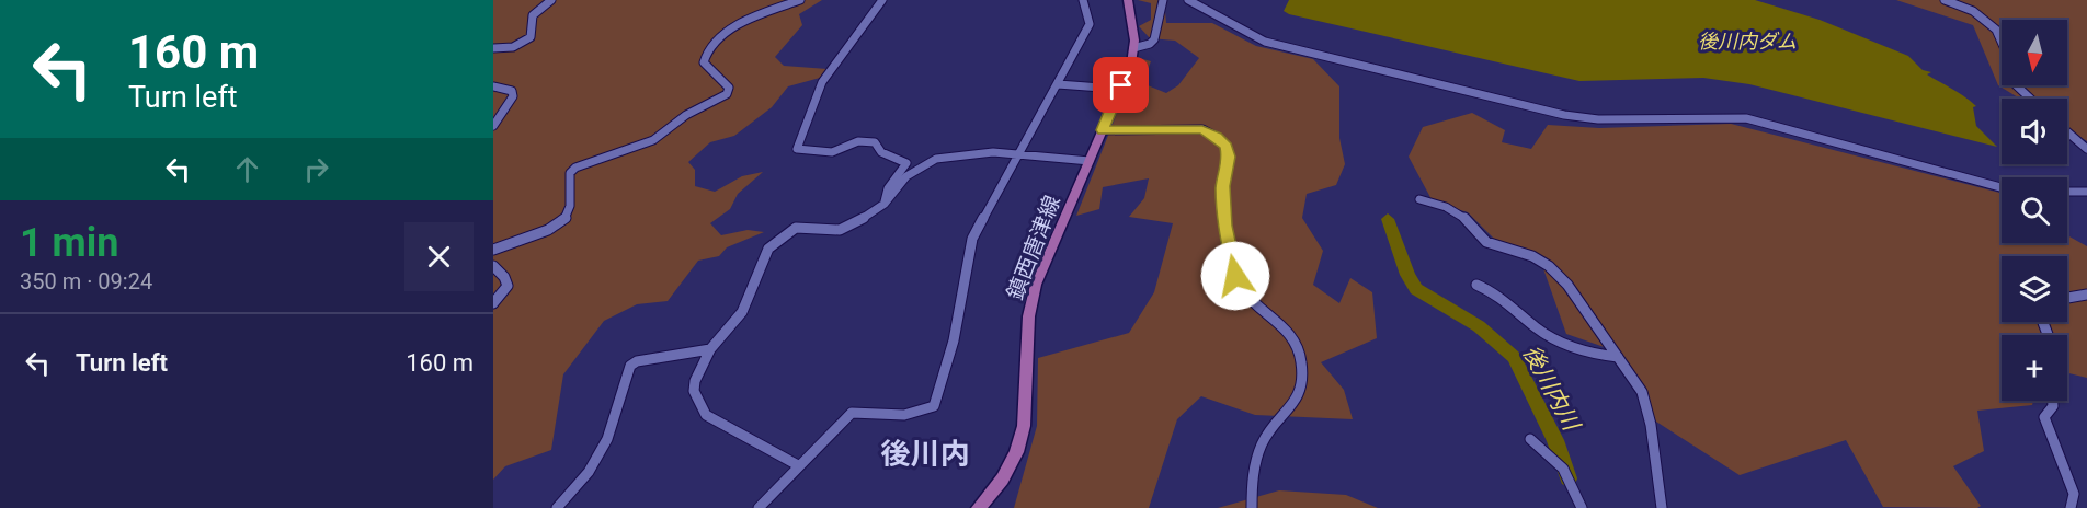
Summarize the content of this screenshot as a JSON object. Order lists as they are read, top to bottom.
{
  "streets": {
    "main road": ["鎮西唐津線"]
  },
  "districts": ["後川内"],
  "water": ["後川内ダム", "後川内川"],
  "north": "bottom",
  "page": {
    "turn": ["160 m", "Turn left"],
    "map_buttons": "+",
    "heading": ["1 min", "350 m · 09:24"],
    "list": [
      {
        "name": "Turn left",
        "value": "160 m"
      }
    ]
  }
}
